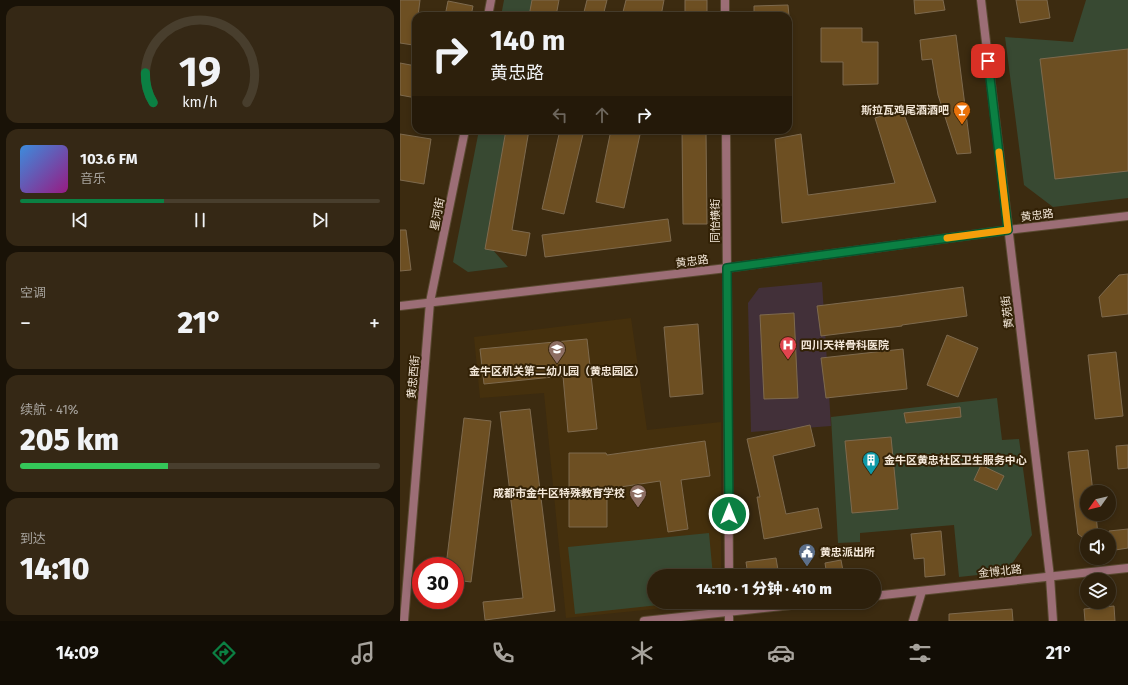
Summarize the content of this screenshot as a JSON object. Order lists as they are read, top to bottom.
{
  "streets": {
    "street": [
      "星河街",
      "黄忠路",
      "同怡横街",
      "黄苑街",
      "黄忠西街",
      "金博北路"
    ]
  },
  "crossings": [
    ["星河街", "黄忠路"],
    ["星河街", "黄忠西街"],
    ["黄忠路", "同怡横街"],
    ["黄忠路", "黄苑街"],
    ["黄忠路", "黄忠西街"],
    ["黄苑街", "金博北路"]
  ],
  "places": {
    "bar": ["斯拉瓦鸡尾酒酒吧"],
    "hospital": ["四川天祥骨科医院"],
    "school or university": ["金牛区机关第二幼儿园（黄忠园区）", "成都市金牛区特殊教育学校"],
    "building": ["金牛区黄忠社区卫生服务中心"],
    "public building": ["黄忠派出所"]
  },
  "north": "bottom left",
  "page": {
    "turn": ["140 m", "黄忠路"],
    "song": ["103.6 FM", "音乐"],
    "tile": [
      "空调",
      ["续航 · 41%", "205 km"],
      ["到达", "14:10"]
    ],
    "heat": ["−", "21°", "+"],
    "limit": "30",
    "trip": "14:10 · 1 分钟 · 410 m",
    "tabs": ["14:09", "21°"],
    "gauge": ["19", "km/h"]
  }
}
